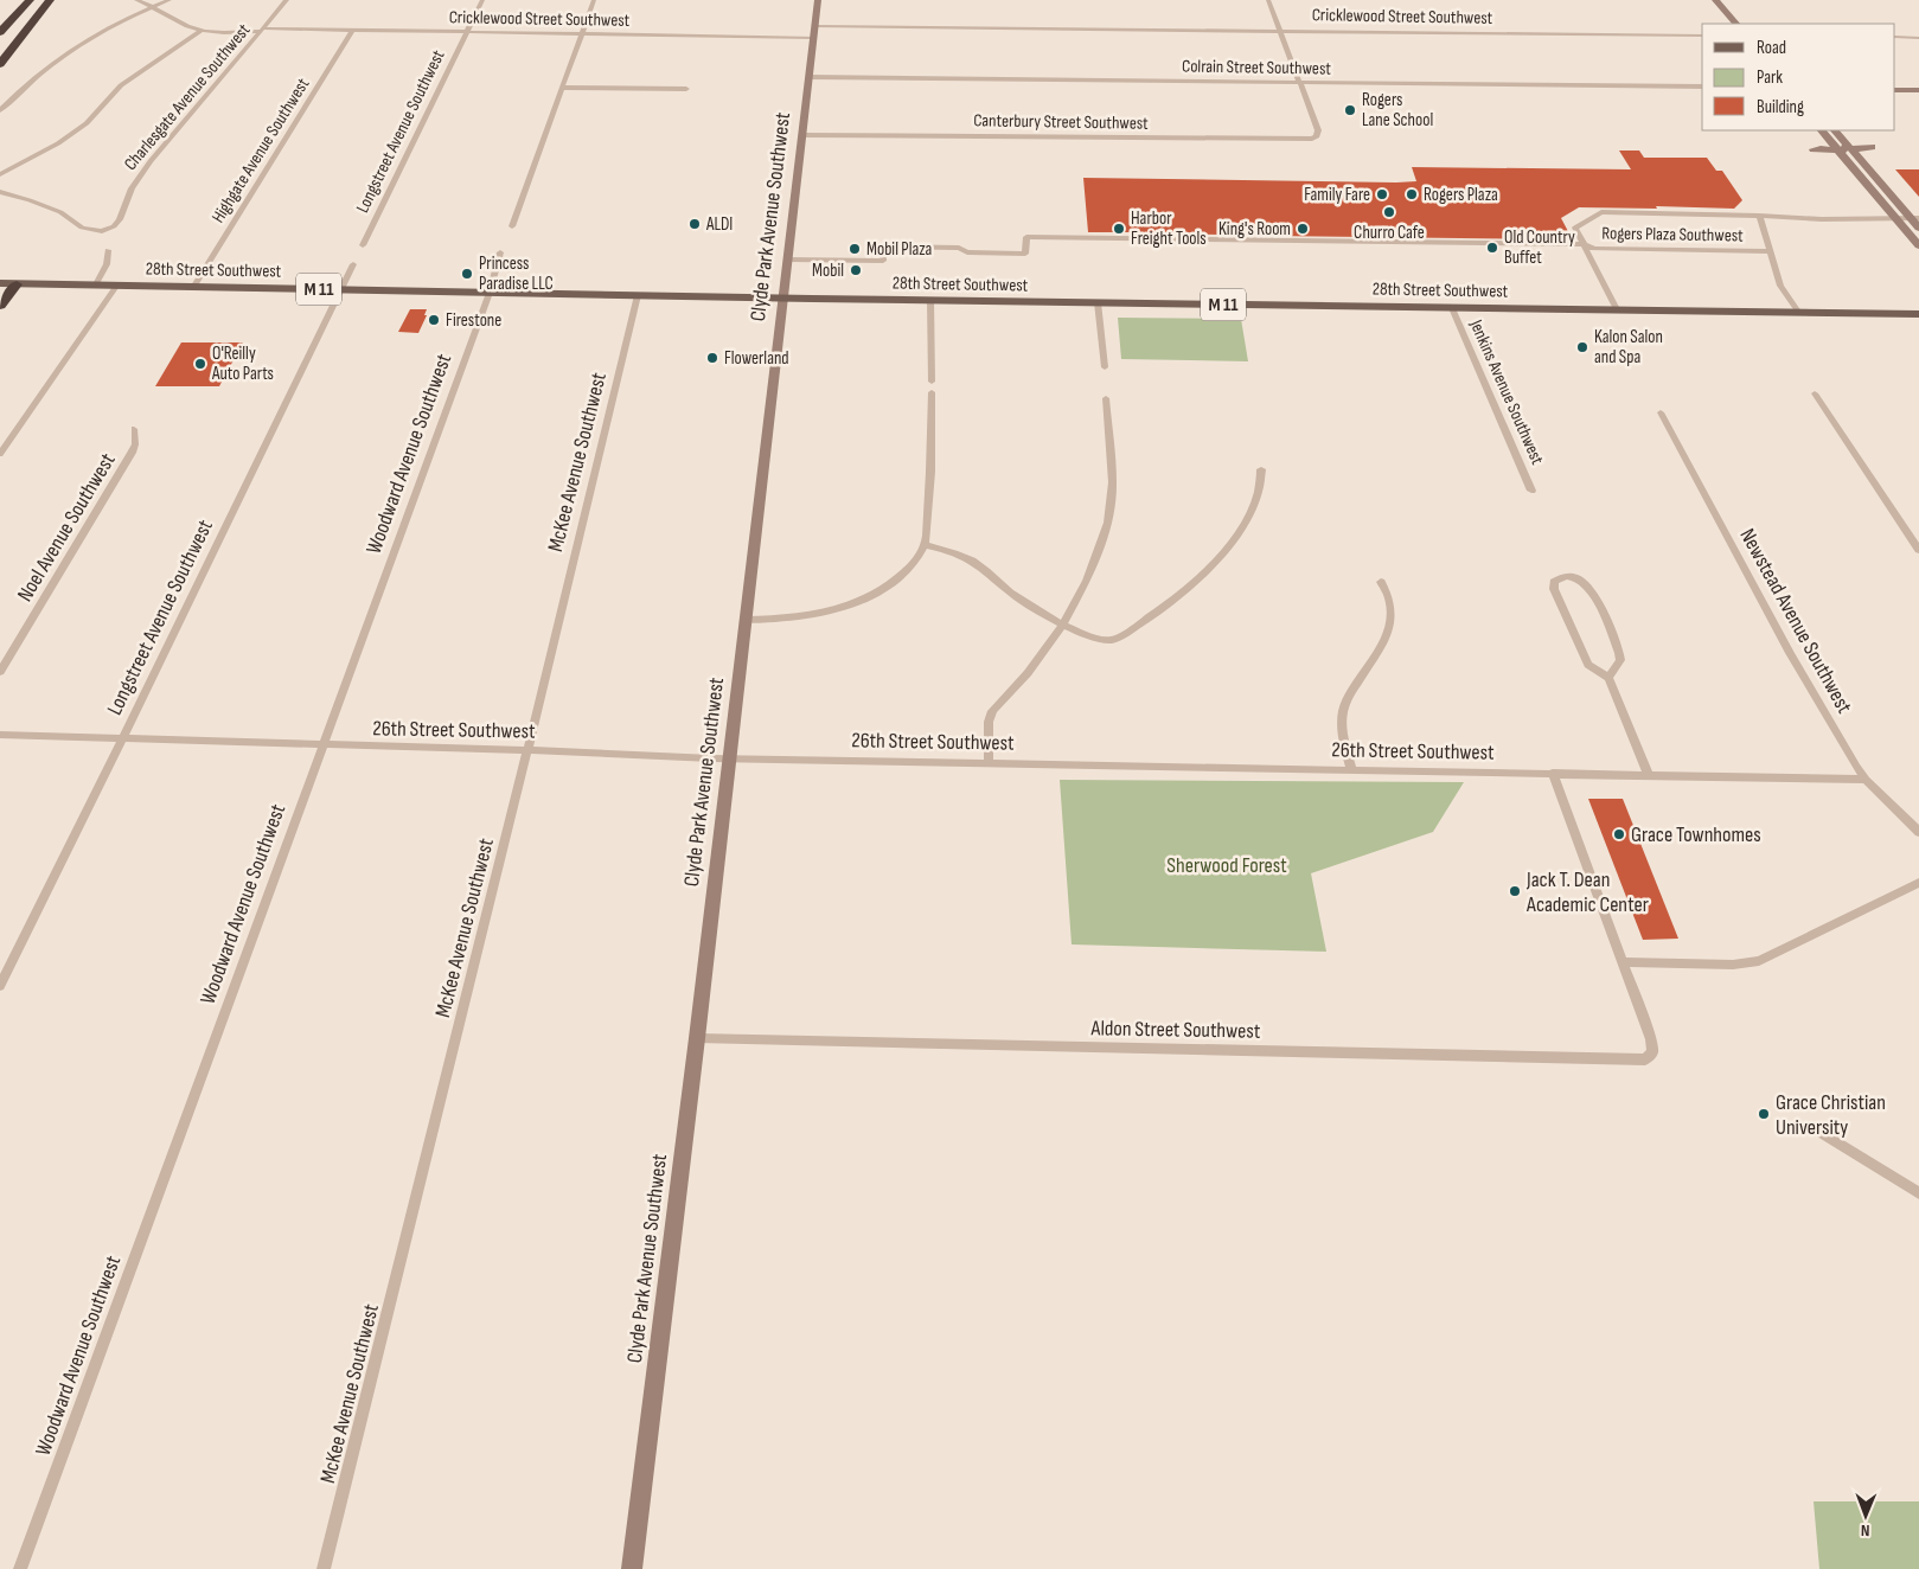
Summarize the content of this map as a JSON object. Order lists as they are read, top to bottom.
{
  "streets": {
    "main road": ["Clyde Park Avenue Southwest", "28th Street Southwest", "M 11"],
    "street": [
      "Cricklewood Street Southwest",
      "Colrain Street Southwest",
      "Charlesgate Avenue Southwest",
      "Canterbury Street Southwest",
      "Longstreet Avenue Southwest",
      "Highgate Avenue Southwest",
      "Rogers Plaza Southwest",
      "Jenkins Avenue Southwest",
      "Woodward Avenue Southwest",
      "McKee Avenue Southwest",
      "Noel Avenue Southwest",
      "Newstead Avenue Southwest",
      "26th Street Southwest",
      "Aldon Street Southwest"
    ]
  },
  "crossings": [
    ["Cricklewood Street Southwest", "Charlesgate Avenue Southwest"],
    ["Cricklewood Street Southwest", "Longstreet Avenue Southwest"],
    ["Cricklewood Street Southwest", "Highgate Avenue Southwest"],
    ["Cricklewood Street Southwest", "Clyde Park Avenue Southwest"],
    ["Colrain Street Southwest", "Canterbury Street Southwest"],
    ["Colrain Street Southwest", "Clyde Park Avenue Southwest"],
    ["Canterbury Street Southwest", "Clyde Park Avenue Southwest"],
    ["Longstreet Avenue Southwest", "28th Street Southwest"],
    ["Longstreet Avenue Southwest", "26th Street Southwest"],
    ["Highgate Avenue Southwest", "28th Street Southwest"],
    ["Clyde Park Avenue Southwest", "Rogers Plaza Southwest"],
    ["Clyde Park Avenue Southwest", "28th Street Southwest"],
    ["Clyde Park Avenue Southwest", "26th Street Southwest"],
    ["Clyde Park Avenue Southwest", "Aldon Street Southwest"],
    ["28th Street Southwest", "Jenkins Avenue Southwest"],
    ["28th Street Southwest", "Woodward Avenue Southwest"],
    ["28th Street Southwest", "McKee Avenue Southwest"],
    ["Woodward Avenue Southwest", "26th Street Southwest"],
    ["McKee Avenue Southwest", "26th Street Southwest"],
    ["Newstead Avenue Southwest", "26th Street Southwest"]
  ],
  "parks": ["Sherwood Forest"],
  "places": [
    "Rogers Lane School",
    "Family Fare",
    "Rogers Plaza",
    "Churro Cafe",
    "ALDI",
    "Harbor Freight Tools",
    "King's Room",
    "Old Country Buffet",
    "Mobil Plaza",
    "Mobil",
    "Princess Paradise LLC",
    "Firestone",
    "Kalon Salon and Spa",
    "Flowerland",
    "O'Reilly Auto Parts",
    "Grace Townhomes",
    "Jack T. Dean Academic Center",
    "Grace Christian University"
  ],
  "legend": ["Road", "Park", "Building"],
  "north": "bottom"
}
